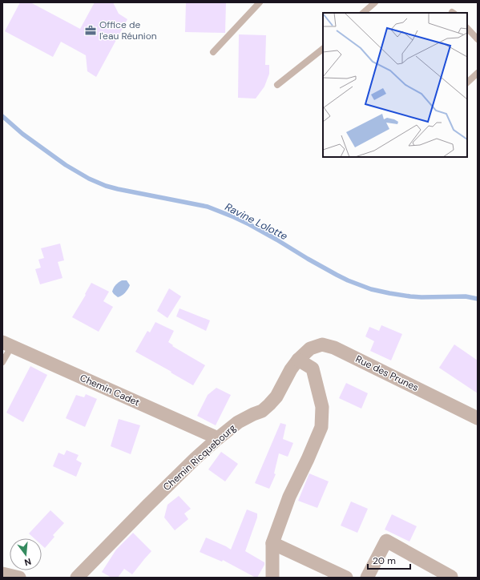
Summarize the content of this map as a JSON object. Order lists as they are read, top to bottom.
{
  "streets": {
    "street": ["Rue des Prunes", "Chemin Cadet", "Chemin Ricquebourg"]
  },
  "crossings": [
    ["Rue des Prunes", "Chemin Ricquebourg"],
    ["Chemin Cadet", "Chemin Ricquebourg"]
  ],
  "water": ["Ravine Lolotte"],
  "places": {
    "office": ["Office de l'eau Réunion"]
  },
  "scale_bar": "20 m",
  "north": "bottom"
}
